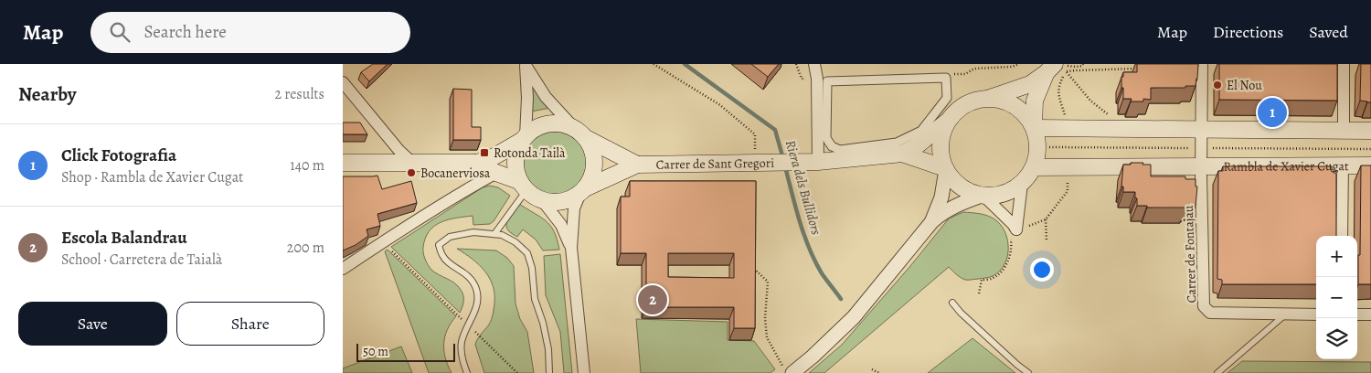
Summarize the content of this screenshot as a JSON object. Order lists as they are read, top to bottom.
{
  "streets": {
    "main road": ["Carrer de Sant Gregori", "Rambla de Xavier Cugat"],
    "street": ["Carrer de Fontajau"]
  },
  "crossings": [
    ["Carrer de Sant Gregori", "Rambla de Xavier Cugat"],
    ["Rambla de Xavier Cugat", "Carrer de Fontajau"]
  ],
  "water": ["Riera dels Bullidors"],
  "places": {
    "other": ["El Nou", "Bocanerviosa"],
    "transit": ["Rotonda Tailà"]
  },
  "scale_bar": "50 m",
  "page": {
    "header": "Map",
    "search": "Search here",
    "nav": ["Map", "Directions", "Saved"],
    "heading": ["Nearby", "2 results"],
    "pins": ["1", "2"],
    "list": [
      {
        "mark": "1",
        "name": "Click Fotografia",
        "note": "Shop · Rambla de Xavier Cugat",
        "value": "140 m"
      },
      {
        "mark": "2",
        "name": "Escola Balandrau",
        "note": "School · Carretera de Taialà",
        "value": "200 m"
      }
    ],
    "map_buttons": ["+", "−"],
    "buttons": ["Save", "Share"],
    "scale": "50 m"
  }
}
